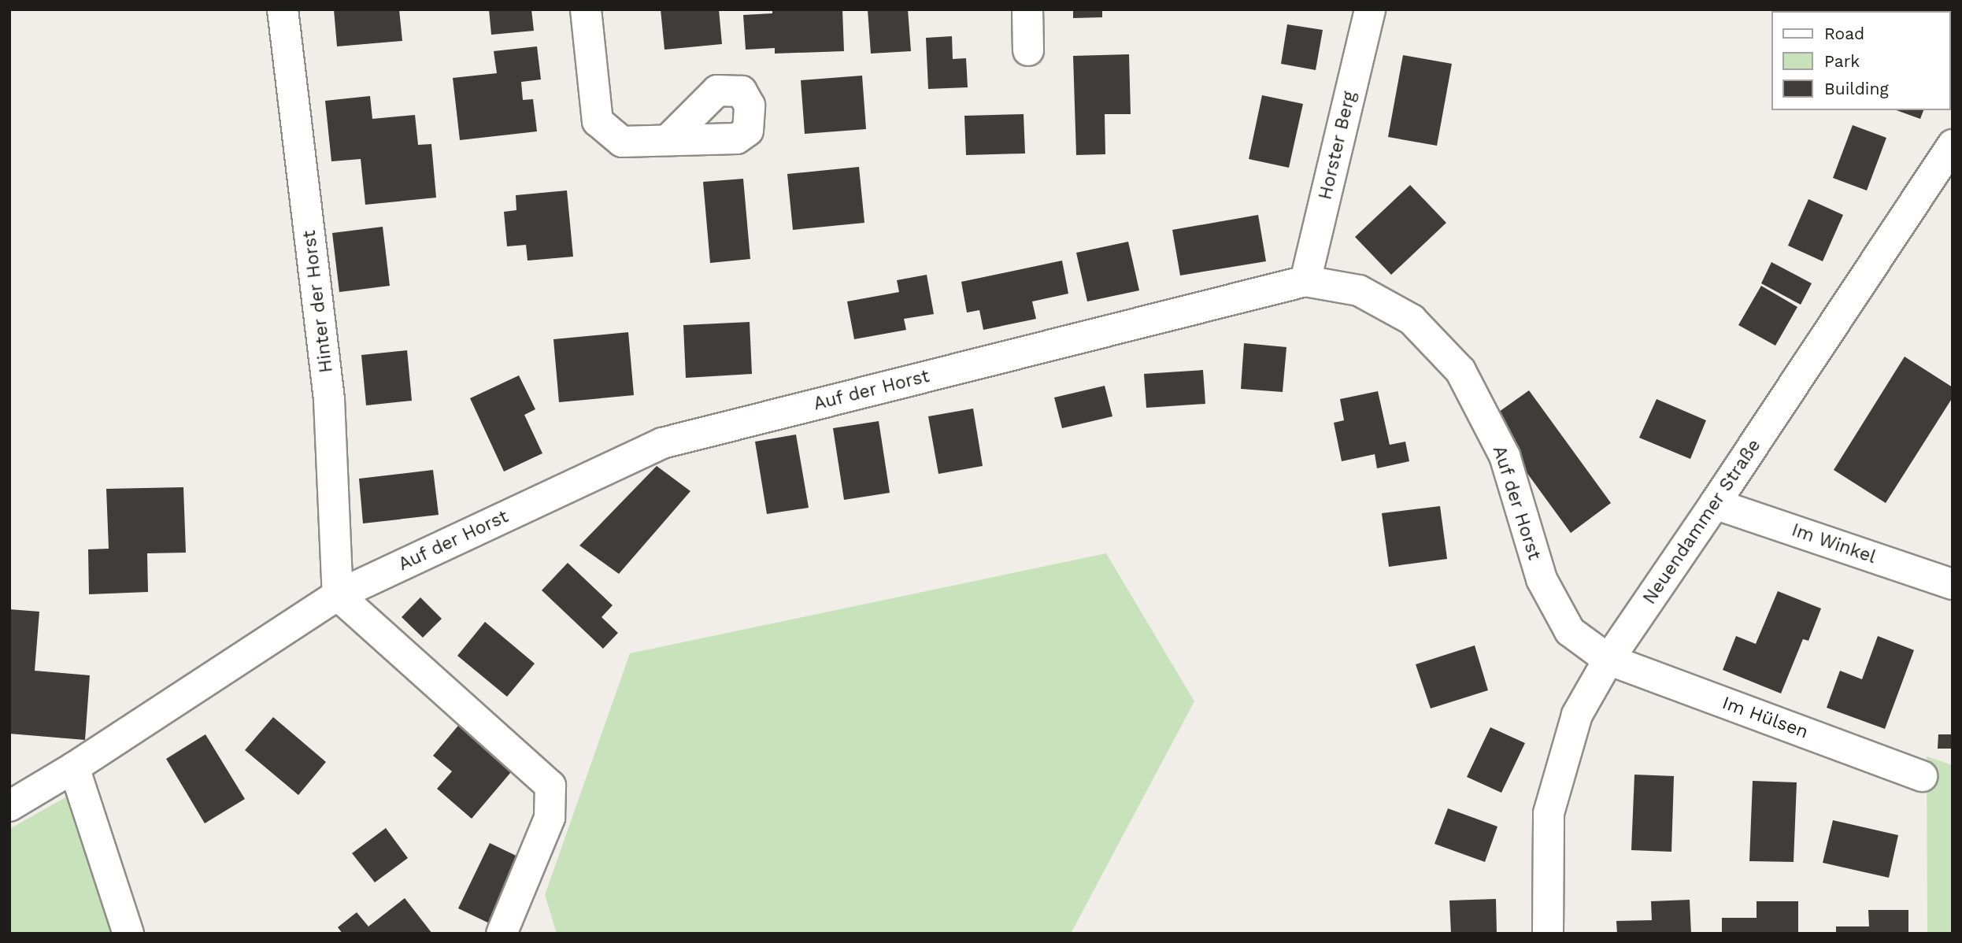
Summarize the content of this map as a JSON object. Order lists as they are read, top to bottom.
{
  "streets": {
    "street": [
      "Horster Berg",
      "Hinter der Horst",
      "Auf der Horst",
      "Neuendammer Straße",
      "Im Winkel",
      "Im Hülsen"
    ]
  },
  "crossings": [
    ["Horster Berg", "Auf der Horst"],
    ["Hinter der Horst", "Auf der Horst"],
    ["Auf der Horst", "Neuendammer Straße"],
    ["Auf der Horst", "Im Hülsen"],
    ["Neuendammer Straße", "Im Winkel"],
    ["Neuendammer Straße", "Im Hülsen"]
  ],
  "legend": ["Road", "Park", "Building"]
}
